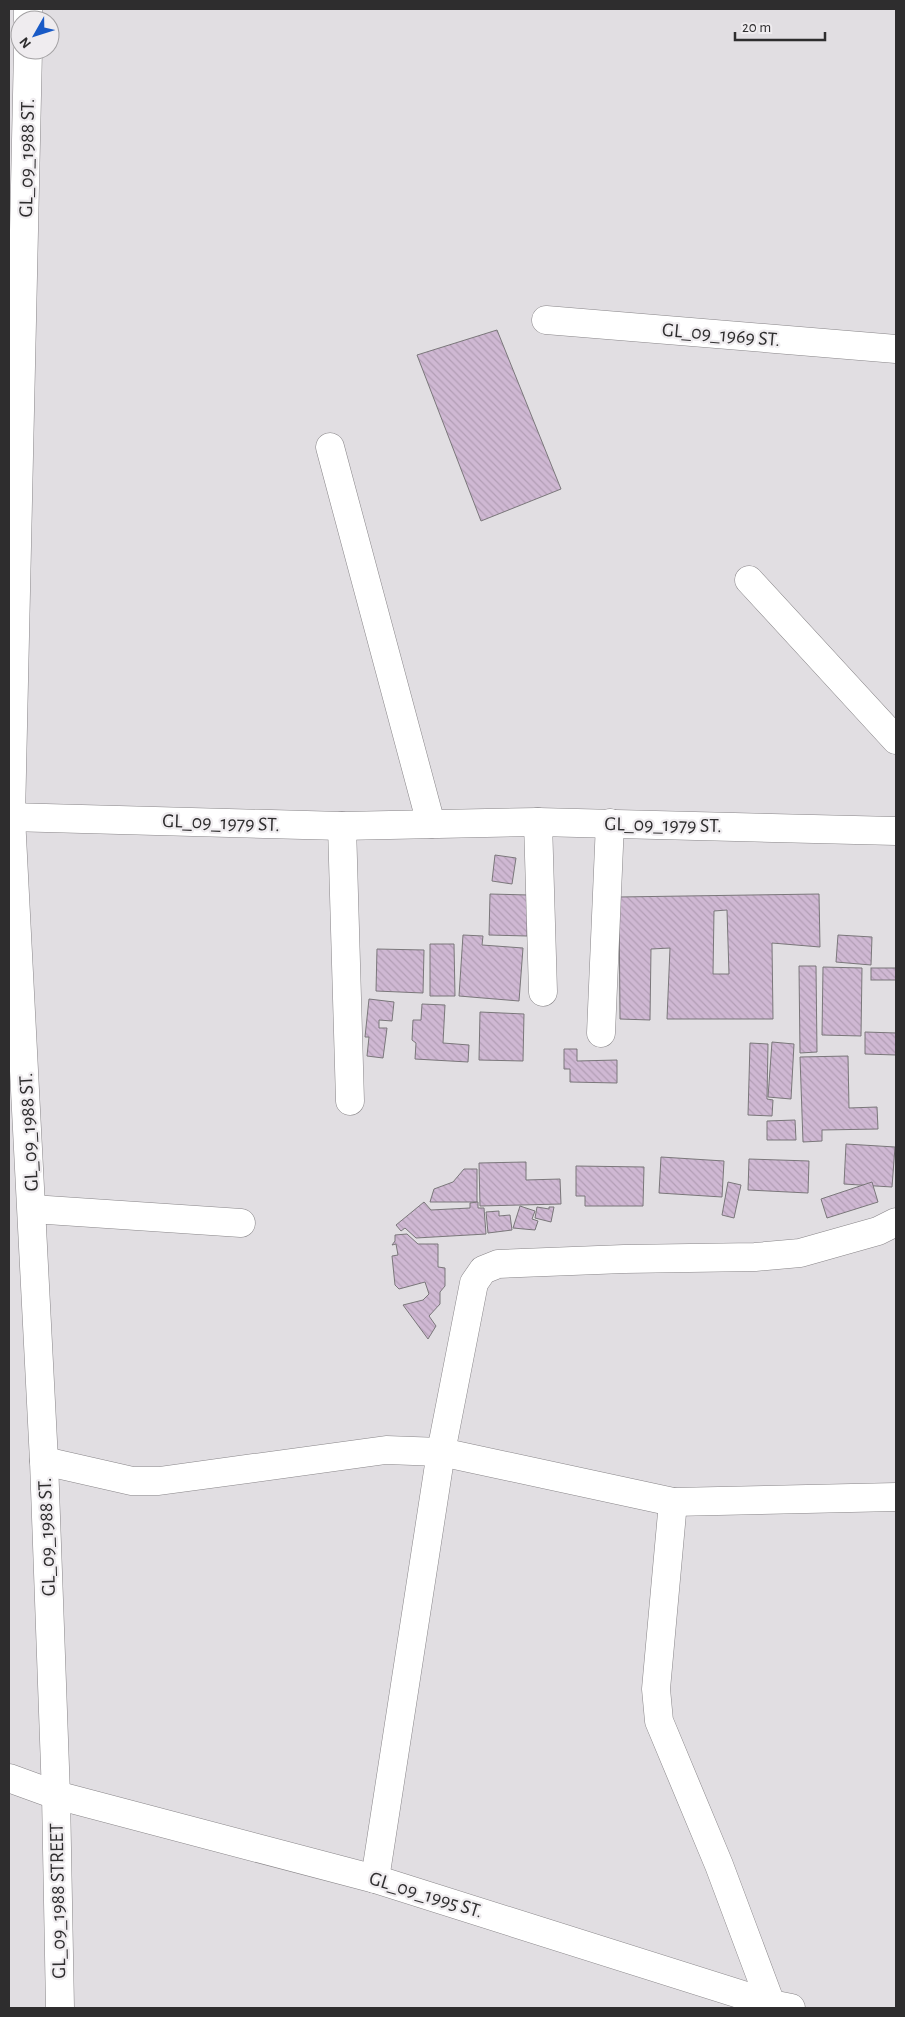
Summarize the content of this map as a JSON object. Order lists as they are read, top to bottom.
{
  "streets": {
    "street": [
      "GL_09_1988 ST.",
      "GL_09_1969 ST.",
      "GL_09_1979 ST.",
      "GL_09_1995 ST.",
      "GL_09_1988 STREET"
    ]
  },
  "crossings": [
    ["GL_09_1988 ST.", "GL_09_1979 ST."],
    ["GL_09_1988 ST.", "GL_09_1995 ST."],
    ["GL_09_1988 ST.", "GL_09_1988 STREET"],
    ["GL_09_1995 ST.", "GL_09_1988 STREET"]
  ],
  "scale_bar": "20 m",
  "north": "bottom left"
}
